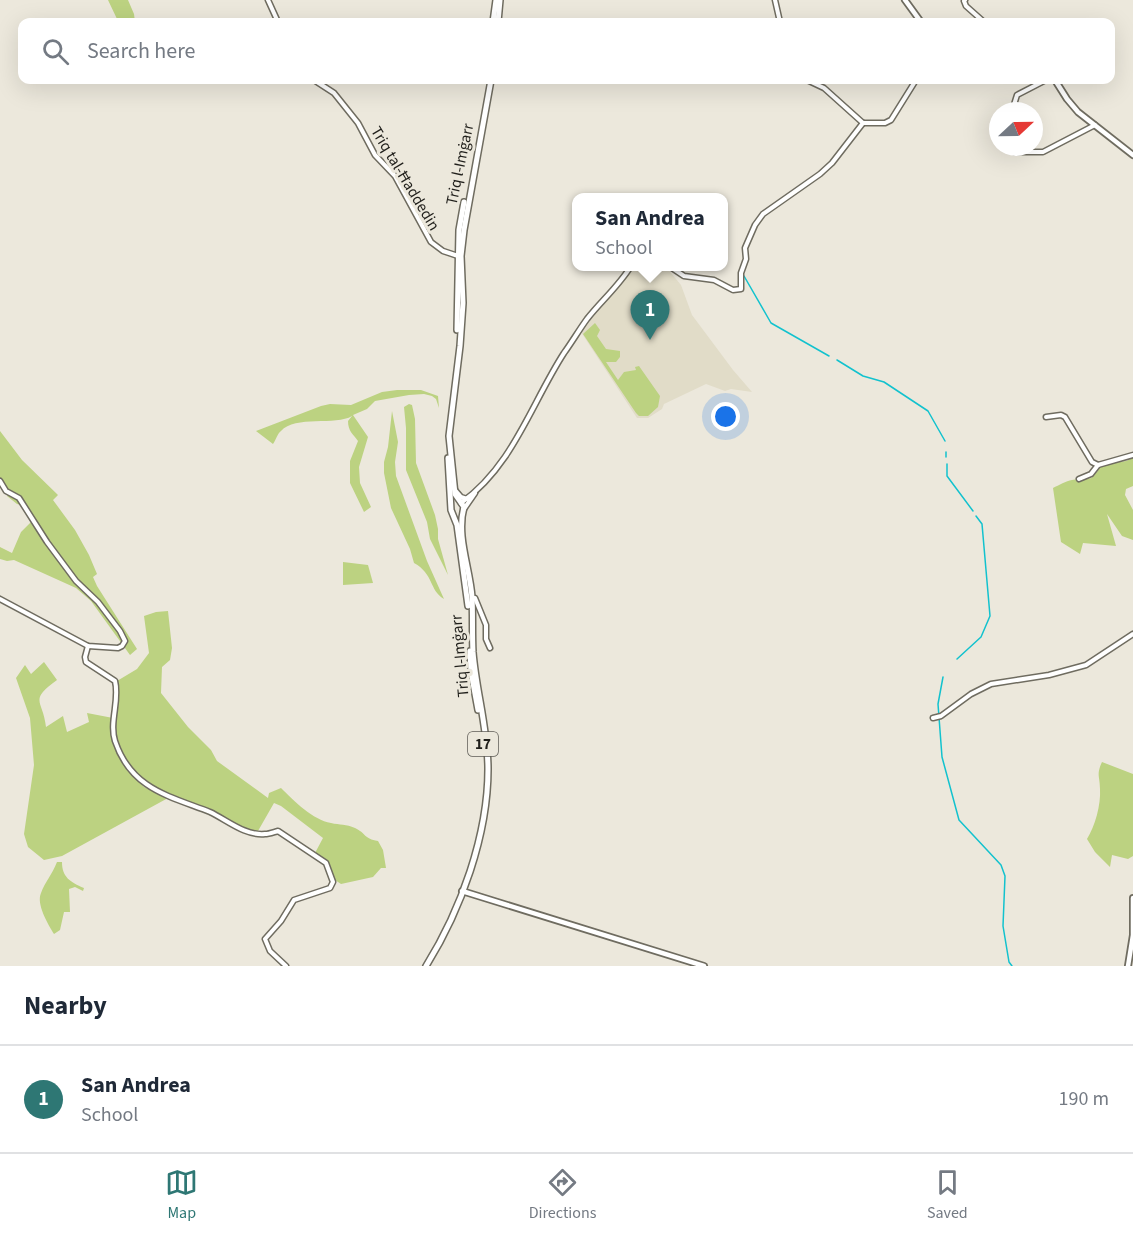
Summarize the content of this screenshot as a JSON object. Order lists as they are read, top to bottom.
{
  "streets": {
    "main road": ["Triq l-Imġarr", "17"],
    "street": ["Triq tal-Ħaddedin"]
  },
  "crossings": [
    ["Triq l-Imġarr", "Triq tal-Ħaddedin"]
  ],
  "north": "right",
  "page": {
    "search": "Search here",
    "popup": ["San Andrea", "School"],
    "pins": "1",
    "heading": "Nearby",
    "list": [
      {
        "mark": "1",
        "name": "San Andrea",
        "note": "School",
        "value": "190 m"
      }
    ],
    "nav": ["Map", "Directions", "Saved"]
  }
}
